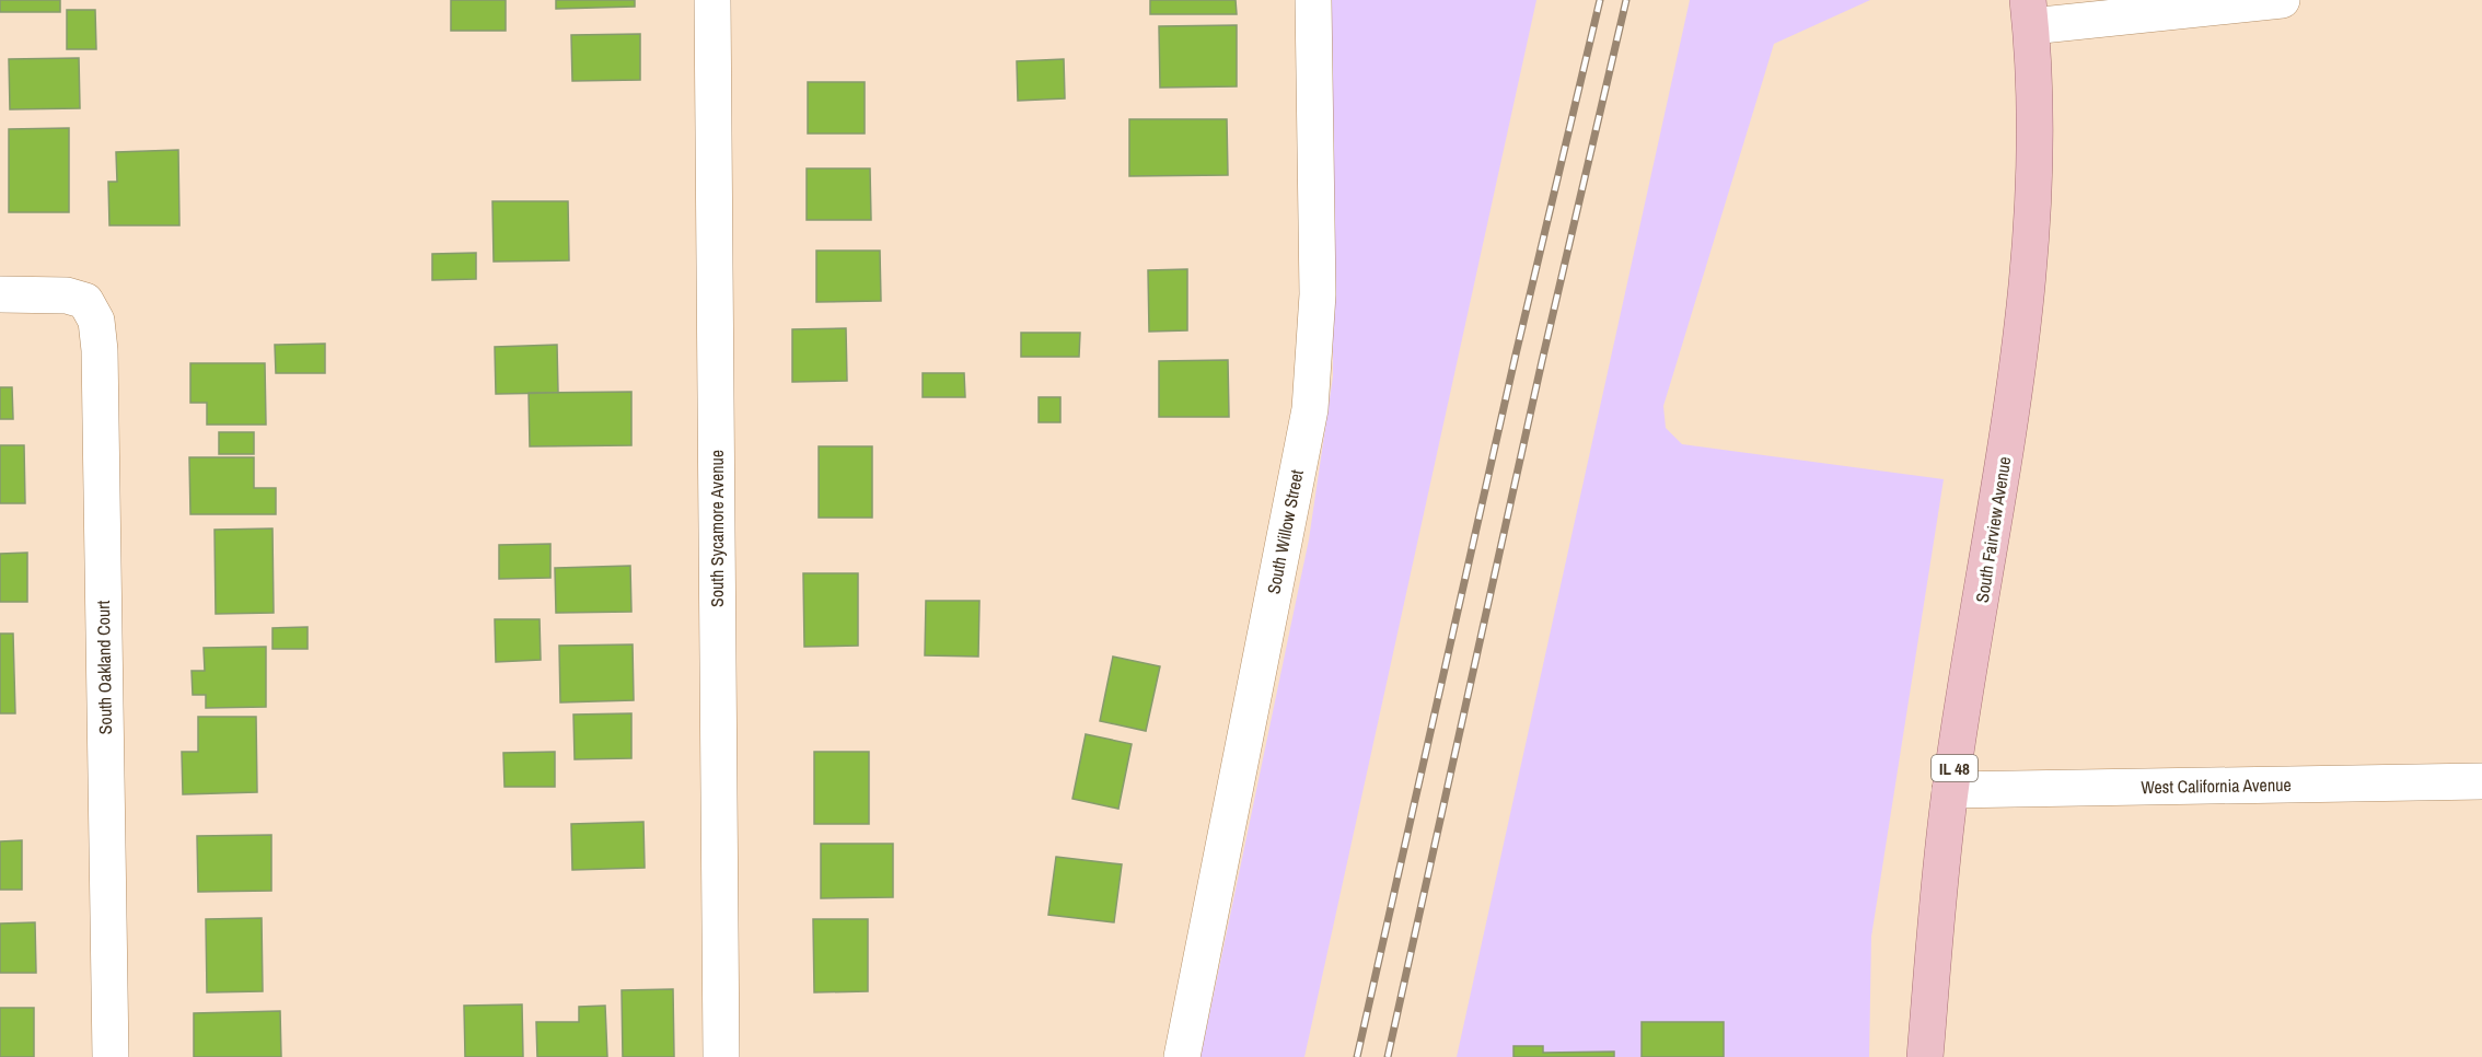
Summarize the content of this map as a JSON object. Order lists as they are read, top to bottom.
{
  "streets": {
    "main road": ["South Fairview Avenue", "IL 48"],
    "street": [
      "South Sycamore Avenue",
      "South Willow Street",
      "South Oakland Court",
      "West California Avenue"
    ]
  },
  "crossings": [
    ["South Fairview Avenue", "West California Avenue"]
  ]
}
